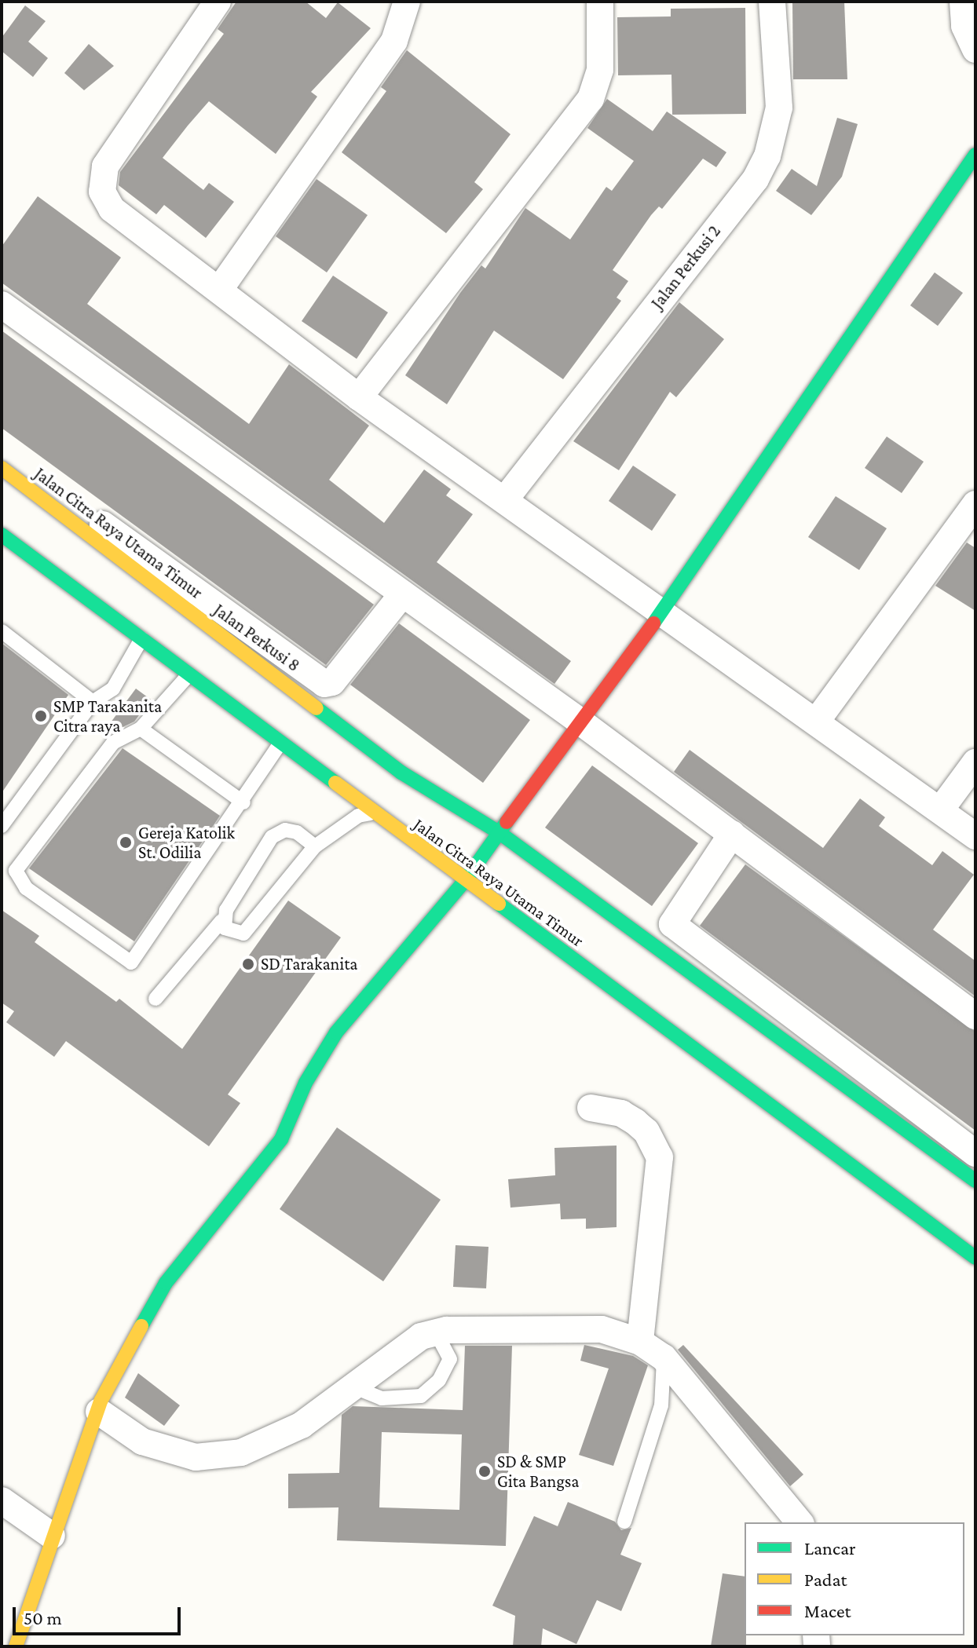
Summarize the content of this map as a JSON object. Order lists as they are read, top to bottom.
{
  "streets": {
    "main road": ["Jalan Citra Raya Utama Timur"],
    "street": ["Jalan Perkusi 2", "Jalan Perkusi 8"]
  },
  "places": [
    "SMP Tarakanita Citra raya",
    "Gereja Katolik St. Odilia",
    "SD Tarakanita",
    "SD & SMP Gita Bangsa"
  ],
  "legend": ["Lancar", "Padat", "Macet"],
  "scale_bar": "50 m"
}
